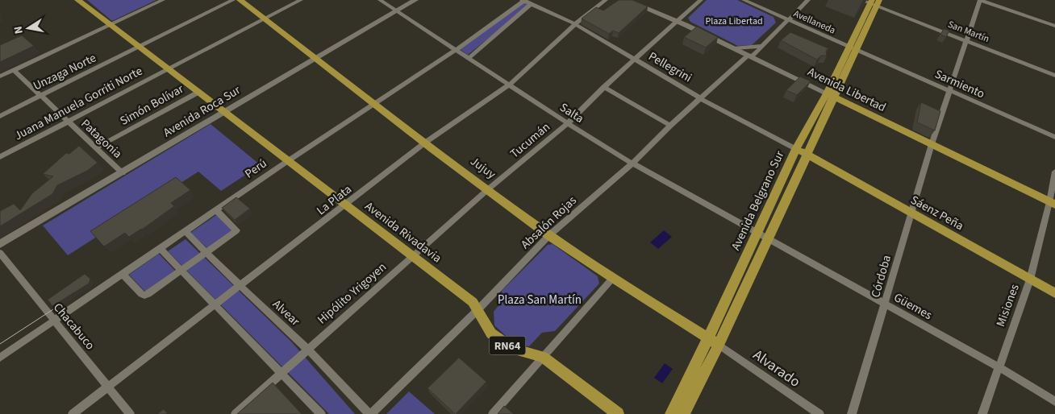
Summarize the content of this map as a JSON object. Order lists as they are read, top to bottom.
{
  "streets": {
    "main road": [
      "Pellegrini",
      "Avenida Libertad",
      "Avenida Roca Sur",
      "Jujuy",
      "Avenida Belgrano Sur",
      "Sáenz Peña",
      "Avenida Rivadavia",
      "RN64"
    ],
    "street": [
      "Avellaneda",
      "San Martín",
      "Unzaga Norte",
      "Sarmiento",
      "Juana Manuela Gorriti Norte",
      "Simón Bolívar",
      "Salta",
      "Patagonia",
      "Tucumán",
      "Perú",
      "La Plata",
      "Absalón Rojas",
      "Córdoba",
      "Hipólito Yrigoyen",
      "Misiones",
      "Güemes",
      "Alvear",
      "Chacabuco",
      "Alvarado"
    ]
  },
  "crossings": [
    ["Avellaneda", "Sarmiento"],
    ["Avellaneda", "Avenida Belgrano Sur"],
    ["Avellaneda", "Absalón Rojas"],
    ["San Martín", "Avenida Belgrano Sur"],
    ["Pellegrini", "Tucumán"],
    ["Pellegrini", "Perú"],
    ["Pellegrini", "La Plata"],
    ["Pellegrini", "Avenida Belgrano Sur"],
    ["Pellegrini", "Sáenz Peña"],
    ["Pellegrini", "Absalón Rojas"],
    ["Unzaga Norte", "Patagonia"],
    ["Unzaga Norte", "Avenida Rivadavia"],
    ["Sarmiento", "Avenida Belgrano Sur"],
    ["Sarmiento", "Córdoba"],
    ["Avenida Libertad", "Tucumán"],
    ["Avenida Libertad", "Avenida Belgrano Sur"],
    ["Avenida Libertad", "Absalón Rojas"],
    ["Avenida Libertad", "Córdoba"],
    ["Avenida Libertad", "Misiones"],
    ["Juana Manuela Gorriti Norte", "Patagonia"],
    ["Juana Manuela Gorriti Norte", "Avenida Rivadavia"],
    ["Simón Bolívar", "Patagonia"],
    ["Simón Bolívar", "Avenida Rivadavia"],
    ["Avenida Roca Sur", "Salta"],
    ["Avenida Roca Sur", "Patagonia"],
    ["Avenida Roca Sur", "Jujuy"],
    ["Avenida Roca Sur", "Avenida Rivadavia"],
    ["Salta", "Tucumán"],
    ["Salta", "Perú"],
    ["Salta", "La Plata"],
    ["Salta", "Avenida Belgrano Sur"],
    ["Salta", "Absalón Rojas"],
    ["Salta", "Güemes"],
    ["Tucumán", "Jujuy"],
    ["Tucumán", "Avenida Rivadavia"],
    ["Tucumán", "Hipólito Yrigoyen"],
    ["Jujuy", "Perú"],
    ["Jujuy", "La Plata"],
    ["Jujuy", "Avenida Belgrano Sur"],
    ["Jujuy", "Absalón Rojas"],
    ["Jujuy", "RN64"],
    ["Jujuy", "Alvarado"],
    ["Perú", "Avenida Rivadavia"],
    ["Perú", "Alvear"],
    ["Perú", "Chacabuco"],
    ["La Plata", "Avenida Rivadavia"],
    ["La Plata", "Alvear"],
    ["La Plata", "Chacabuco"],
    ["Avenida Belgrano Sur", "Sáenz Peña"],
    ["Avenida Belgrano Sur", "Güemes"],
    ["Avenida Belgrano Sur", "Alvarado"],
    ["Sáenz Peña", "Córdoba"],
    ["Sáenz Peña", "Misiones"],
    ["Absalón Rojas", "Avenida Rivadavia"],
    ["Absalón Rojas", "Alvear"],
    ["Avenida Rivadavia", "Hipólito Yrigoyen"],
    ["Avenida Rivadavia", "RN64"],
    ["Córdoba", "Güemes"],
    ["Hipólito Yrigoyen", "Alvear"],
    ["Misiones", "Güemes"]
  ],
  "parks": ["Plaza Libertad", "Plaza San Martín"],
  "north": "left"
}
